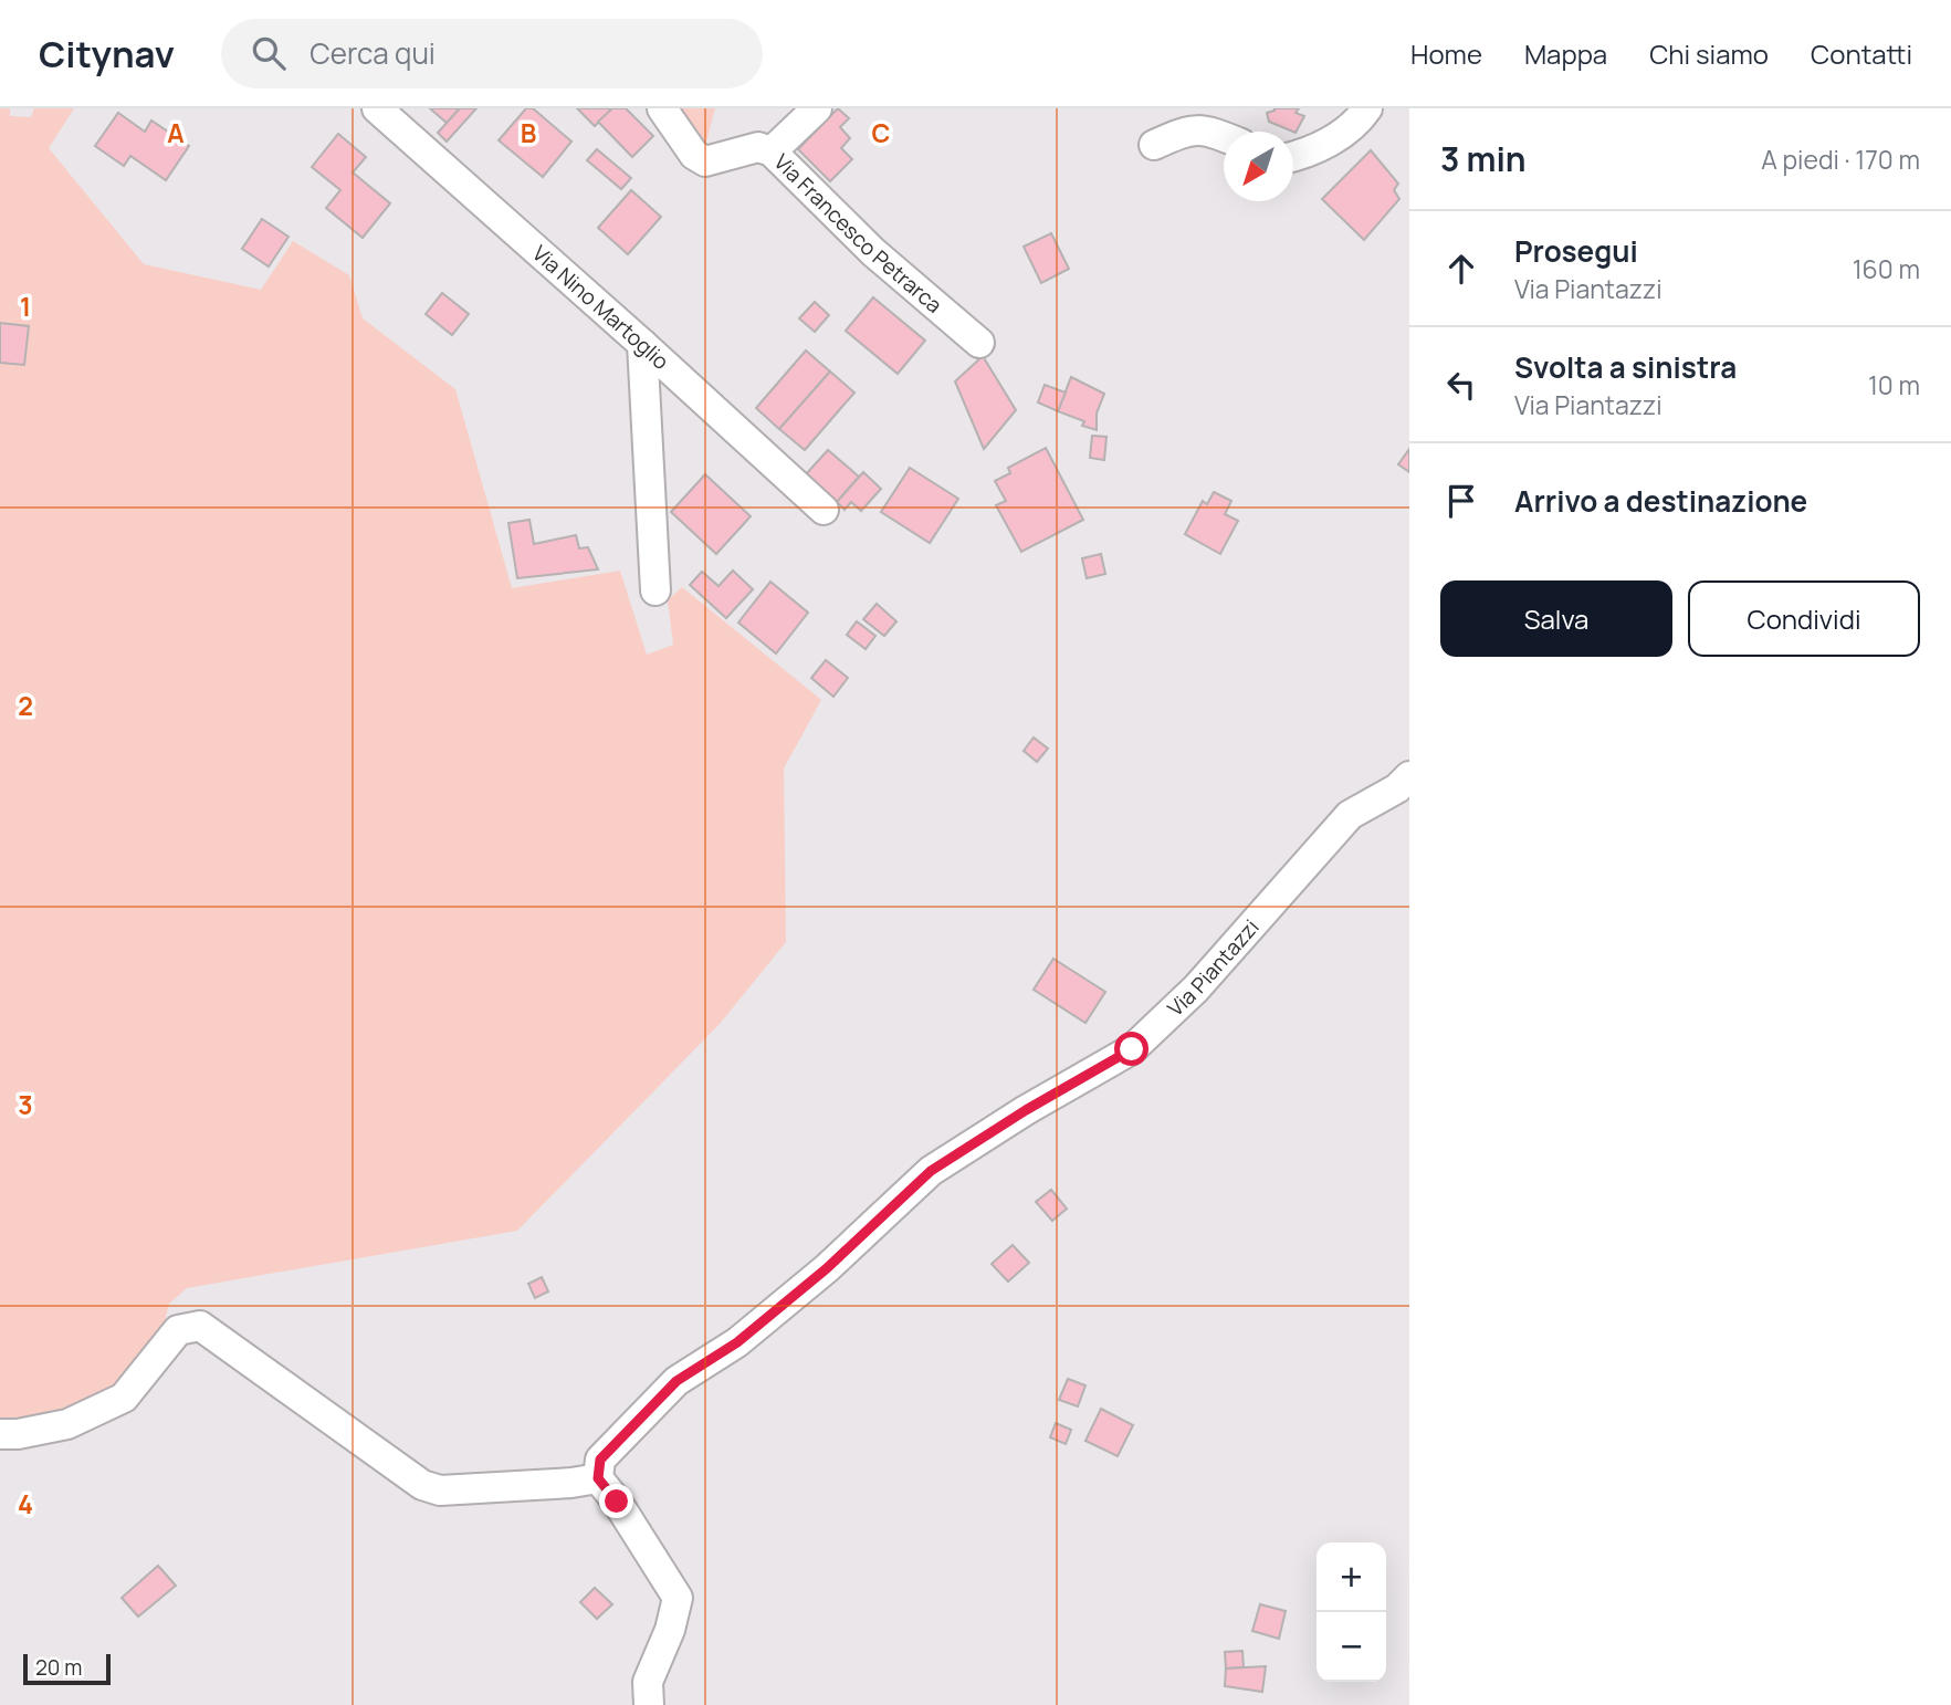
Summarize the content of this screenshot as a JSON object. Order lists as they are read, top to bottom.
{
  "streets": {
    "street": ["Via Francesco Petrarca", "Via Nino Martoglio", "Via Piantazzi"]
  },
  "scale_bar": "20 m",
  "north": "bottom left",
  "page": {
    "header": "Citynav",
    "search": "Cerca qui",
    "nav": [
      "Home",
      "Mappa",
      "Chi siamo",
      "Contatti"
    ],
    "heading": ["3 min", "A piedi · 170 m"],
    "list": [
      ["Prosegui", "Via Piantazzi", "160 m"],
      ["Svolta a sinistra", "Via Piantazzi", "10 m"],
      "Arrivo a destinazione"
    ],
    "buttons": ["Salva", "Condividi"],
    "map_buttons": ["+", "−"],
    "scale": "20 m"
  },
  "grid": {
    "columns": ["A", "B", "C"],
    "rows": [
      "1",
      "2",
      "3",
      "4"
    ]
  }
}
